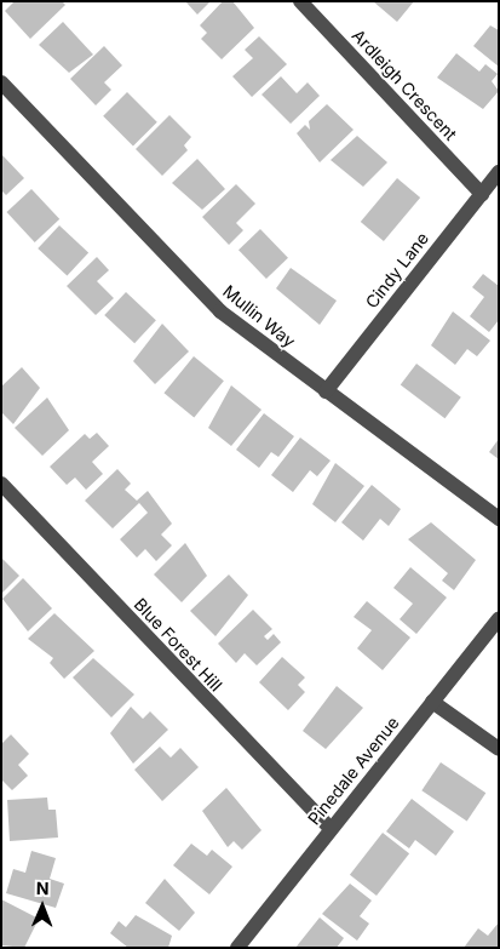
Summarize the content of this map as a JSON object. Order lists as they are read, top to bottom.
{
  "streets": {
    "street": [
      "Ardleigh Crescent",
      "Cindy Lane",
      "Mullin Way",
      "Blue Forest Hill",
      "Pinedale Avenue"
    ]
  },
  "crossings": [
    ["Ardleigh Crescent", "Cindy Lane"],
    ["Cindy Lane", "Mullin Way"],
    ["Blue Forest Hill", "Pinedale Avenue"]
  ],
  "north": "top"
}
